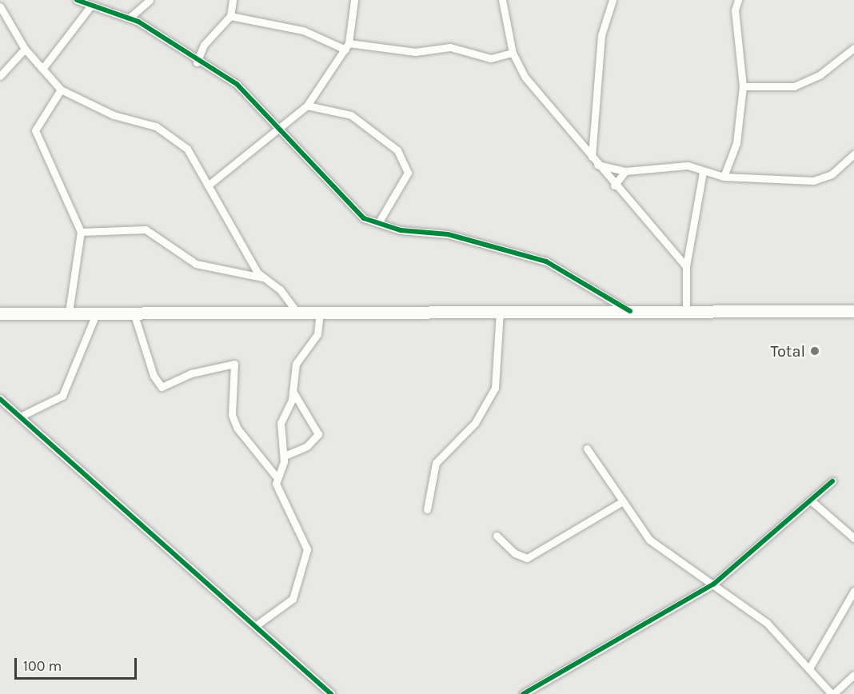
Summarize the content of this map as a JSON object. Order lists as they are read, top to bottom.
{
  "places": ["Total"],
  "scale_bar": "100 m"
}
